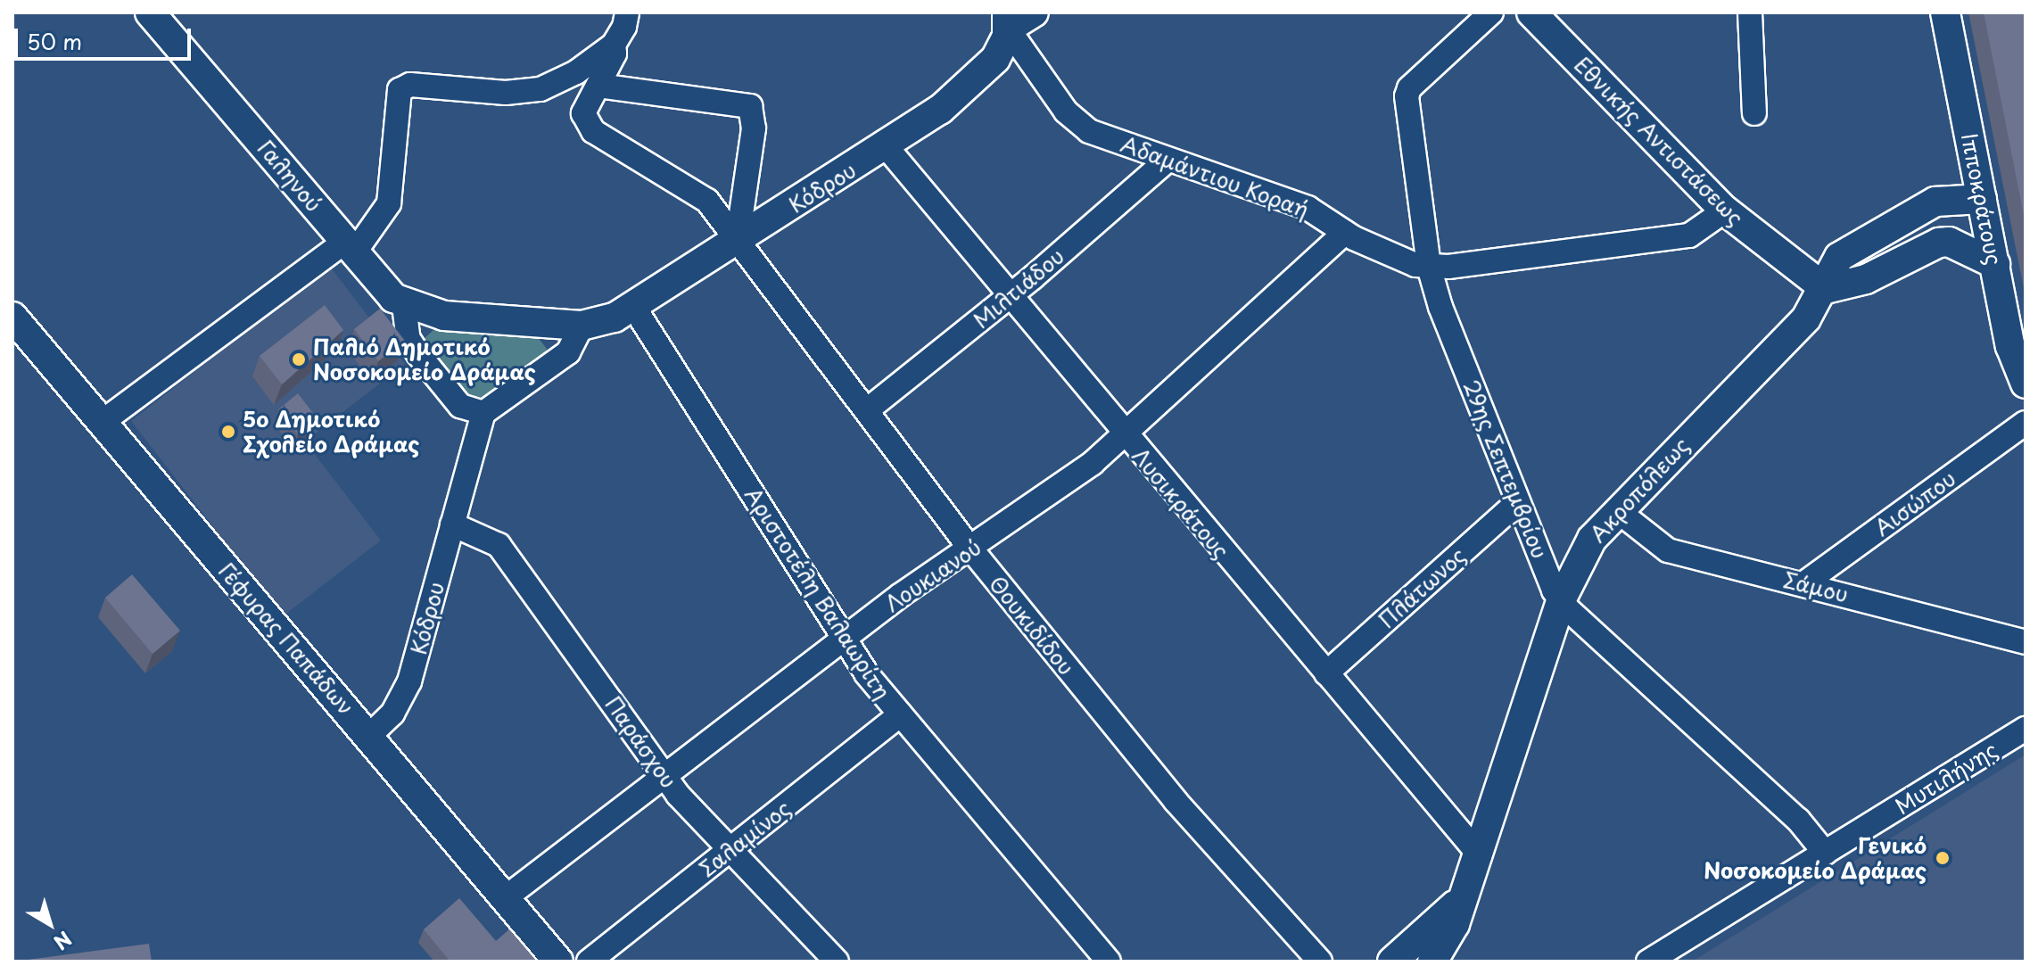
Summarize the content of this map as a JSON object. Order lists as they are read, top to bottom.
{
  "streets": {
    "street": [
      "Εθνικής Αντιστάσεως",
      "Γαληνού",
      "Αδαμάντιου Κοραή",
      "Κόδρου",
      "Ιπποκράτους",
      "Μιλτιάδου",
      "29ης Σεπτεμβρίου",
      "Ακροπόλεως",
      "Λυσικράτους",
      "Αισώπου",
      "Λουκιανού",
      "Σάμου",
      "Πλάτωνος",
      "Αριστοτέλη Βαλαωρίτη",
      "Θουκιδίδου",
      "Γέφυρας Παπάδων",
      "Παράσχου",
      "Μυτιλήνης",
      "Σαλαμίνος"
    ]
  },
  "crossings": [
    ["Εθνικής Αντιστάσεως", "Αδαμάντιου Κοραή"],
    ["Εθνικής Αντιστάσεως", "Ακροπόλεως"],
    ["Γαληνού", "Κόδρου"],
    ["Αδαμάντιου Κοραή", "Κόδρου"],
    ["Αδαμάντιου Κοραή", "Μιλτιάδου"],
    ["Αδαμάντιου Κοραή", "29ης Σεπτεμβρίου"],
    ["Αδαμάντιου Κοραή", "Λουκιανού"],
    ["Κόδρου", "Λυσικράτους"],
    ["Κόδρου", "Αριστοτέλη Βαλαωρίτη"],
    ["Κόδρου", "Θουκιδίδου"],
    ["Κόδρου", "Γέφυρας Παπάδων"],
    ["Κόδρου", "Παράσχου"],
    ["Ιπποκράτους", "Ακροπόλεως"],
    ["Μιλτιάδου", "Λυσικράτους"],
    ["Μιλτιάδου", "Θουκιδίδου"],
    ["29ης Σεπτεμβρίου", "Ακροπόλεως"],
    ["29ης Σεπτεμβρίου", "Πλάτωνος"],
    ["29ης Σεπτεμβρίου", "Μυτιλήνης"],
    ["Ακροπόλεως", "Λυσικράτους"],
    ["Ακροπόλεως", "Σάμου"],
    ["Λυσικράτους", "Λουκιανού"],
    ["Λυσικράτους", "Πλάτωνος"],
    ["Αισώπου", "Σάμου"],
    ["Λουκιανού", "Αριστοτέλη Βαλαωρίτη"],
    ["Λουκιανού", "Θουκιδίδου"],
    ["Λουκιανού", "Γέφυρας Παπάδων"],
    ["Λουκιανού", "Παράσχου"],
    ["Αριστοτέλη Βαλαωρίτη", "Σαλαμίνος"],
    ["Παράσχου", "Σαλαμίνος"]
  ],
  "places": ["Παλιό Δημοτικό Νοσοκομείο Δράμας", "5ο Δημοτικό Σχολείο Δράμας", "Γενικό Νοσοκομείο Δράμας"],
  "scale_bar": "50 m",
  "north": "bottom right"
}
